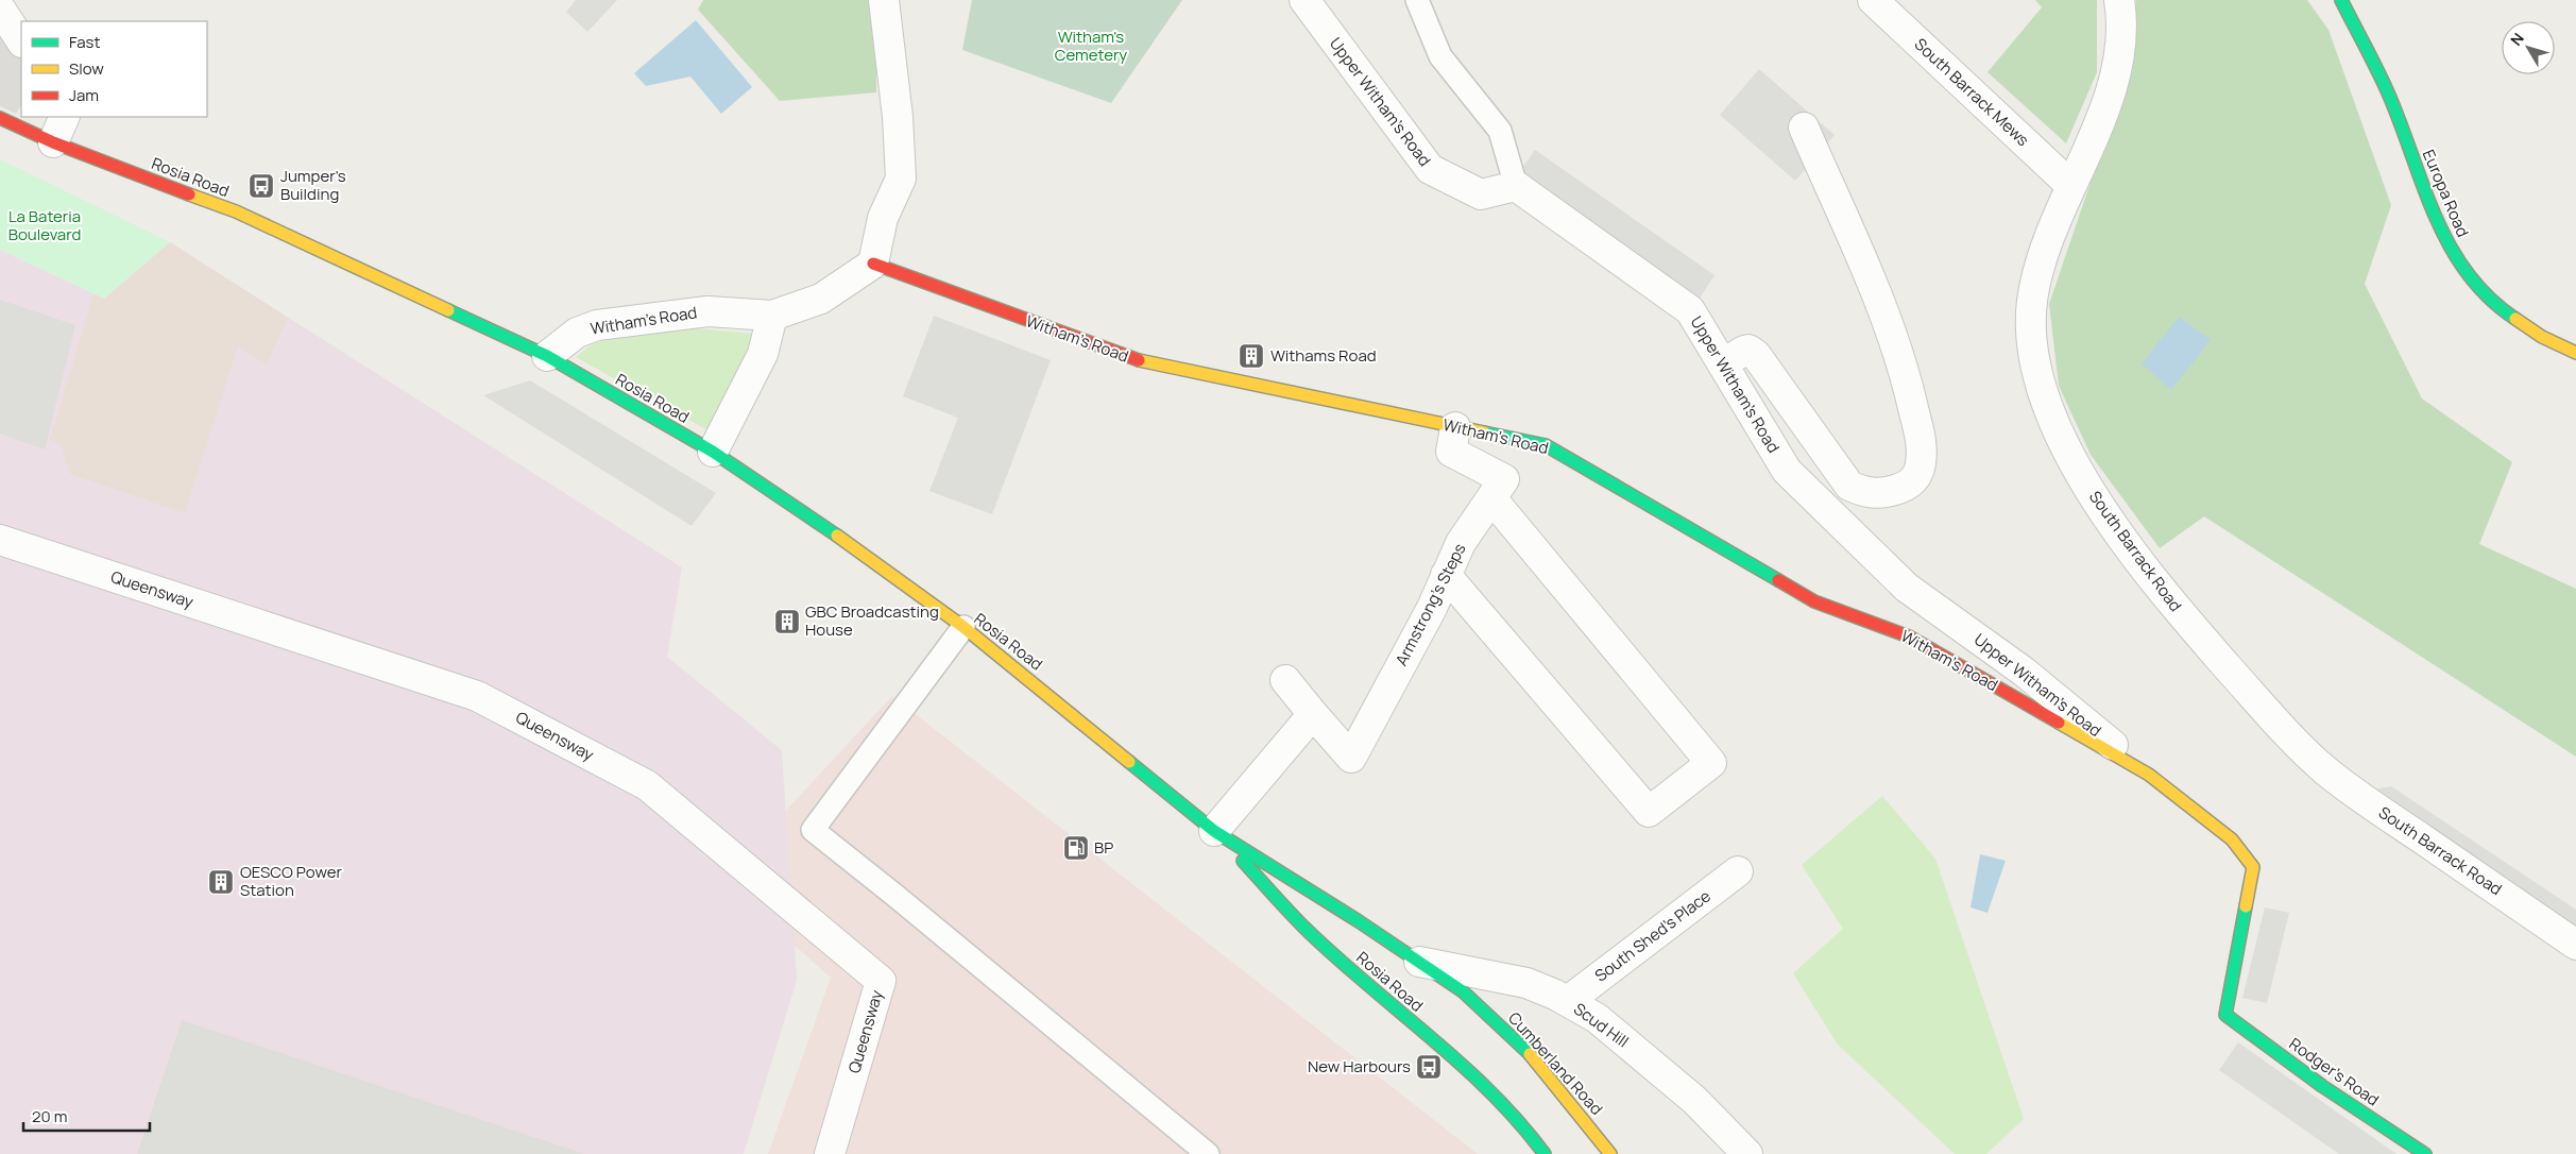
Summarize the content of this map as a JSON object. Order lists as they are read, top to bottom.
{
  "streets": {
    "main road": [
      "Rosia Road",
      "Europa Road",
      "Witham's Road",
      "Cumberland Road",
      "Rodger's Road"
    ],
    "street": [
      "South Barrack Mews",
      "Upper Witham's Road",
      "South Barrack Road",
      "Queensway",
      "Armstrong's Steps",
      "South Shed's Place",
      "Scud Hill"
    ]
  },
  "crossings": [
    ["South Barrack Mews", "South Barrack Road"],
    ["Upper Witham's Road", "Witham's Road"],
    ["Rosia Road", "Witham's Road"],
    ["Rosia Road", "Scud Hill"],
    ["Rosia Road", "Cumberland Road"],
    ["Witham's Road", "Armstrong's Steps"],
    ["Witham's Road", "Rodger's Road"],
    ["South Shed's Place", "Scud Hill"],
    ["Scud Hill", "Cumberland Road"]
  ],
  "parks": ["Witham's Cemetery", "La Bateria Boulevard"],
  "places": {
    "bus stop": ["Jumper's Building", "New Harbours"],
    "building": ["Withams Road", "GBC Broadcasting House", "OESCO Power Station"],
    "fuel station": ["BP"]
  },
  "legend": ["Fast", "Slow", "Jam"],
  "scale_bar": "20 m",
  "north": "top left"
}
